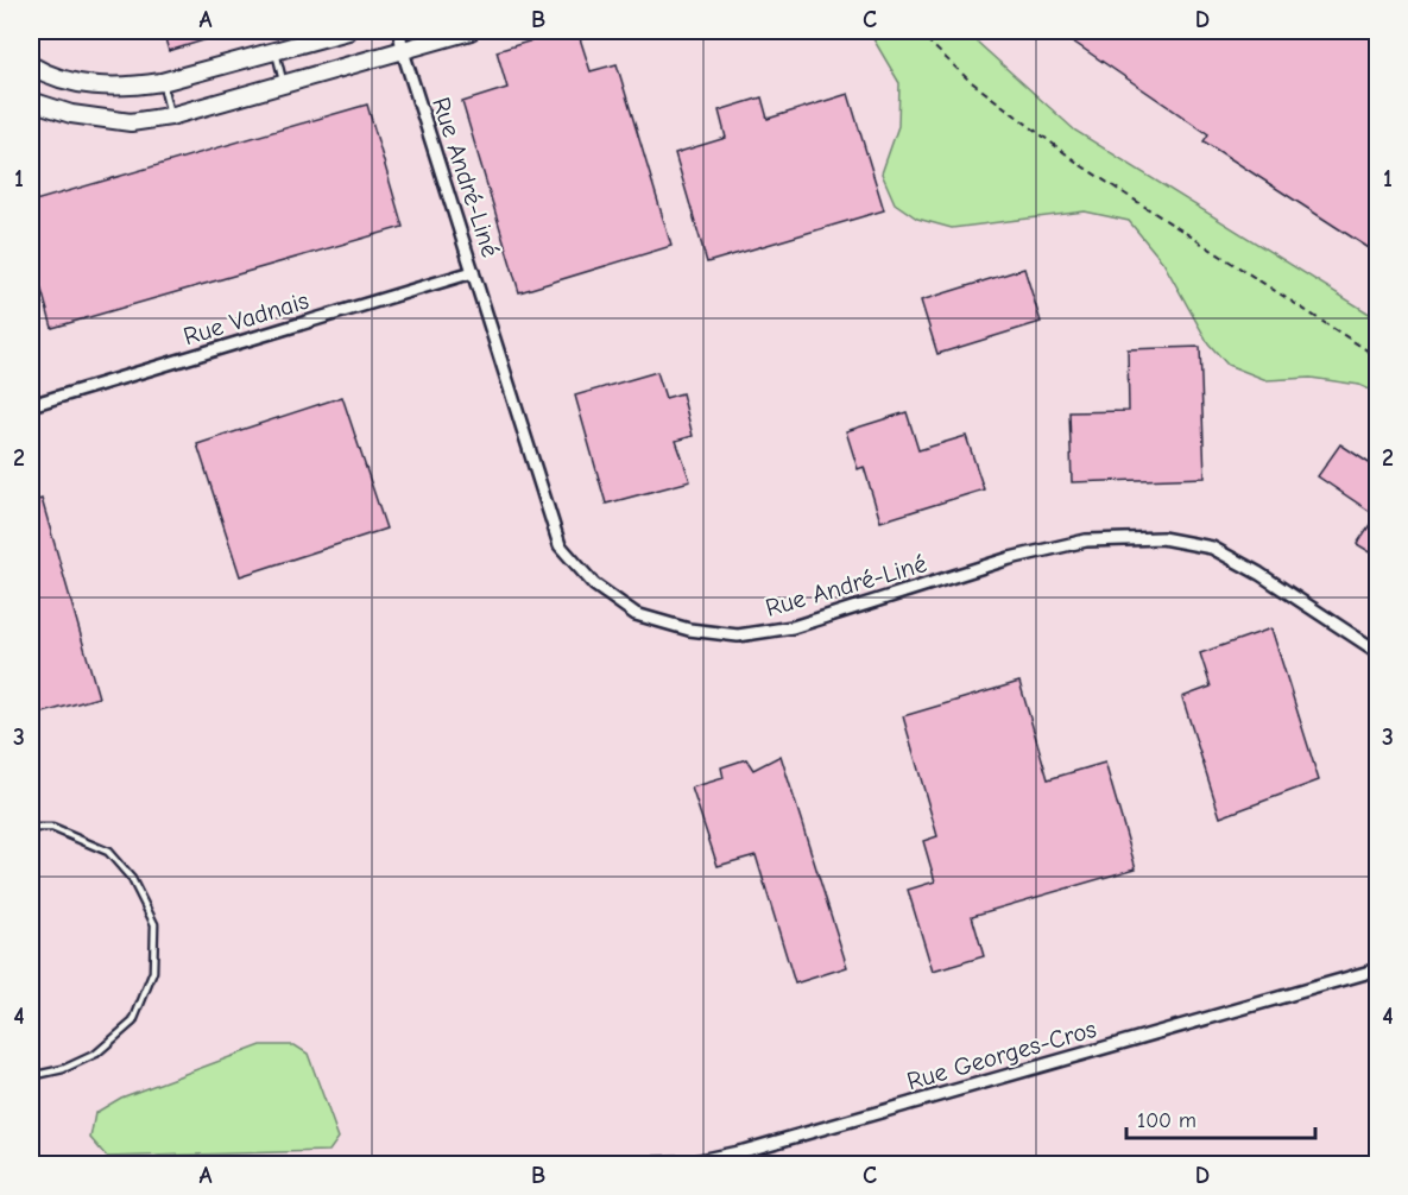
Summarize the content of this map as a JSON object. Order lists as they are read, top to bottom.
{
  "streets": {
    "street": ["Rue André-Liné", "Rue Vadnais", "Rue Georges-Cros"]
  },
  "crossings": [
    ["Rue André-Liné", "Rue Vadnais"]
  ],
  "scale_bar": "100 m",
  "grid": {
    "columns": [
      "A",
      "B",
      "C",
      "D"
    ],
    "rows": [
      "1",
      "2",
      "3",
      "4"
    ]
  }
}
